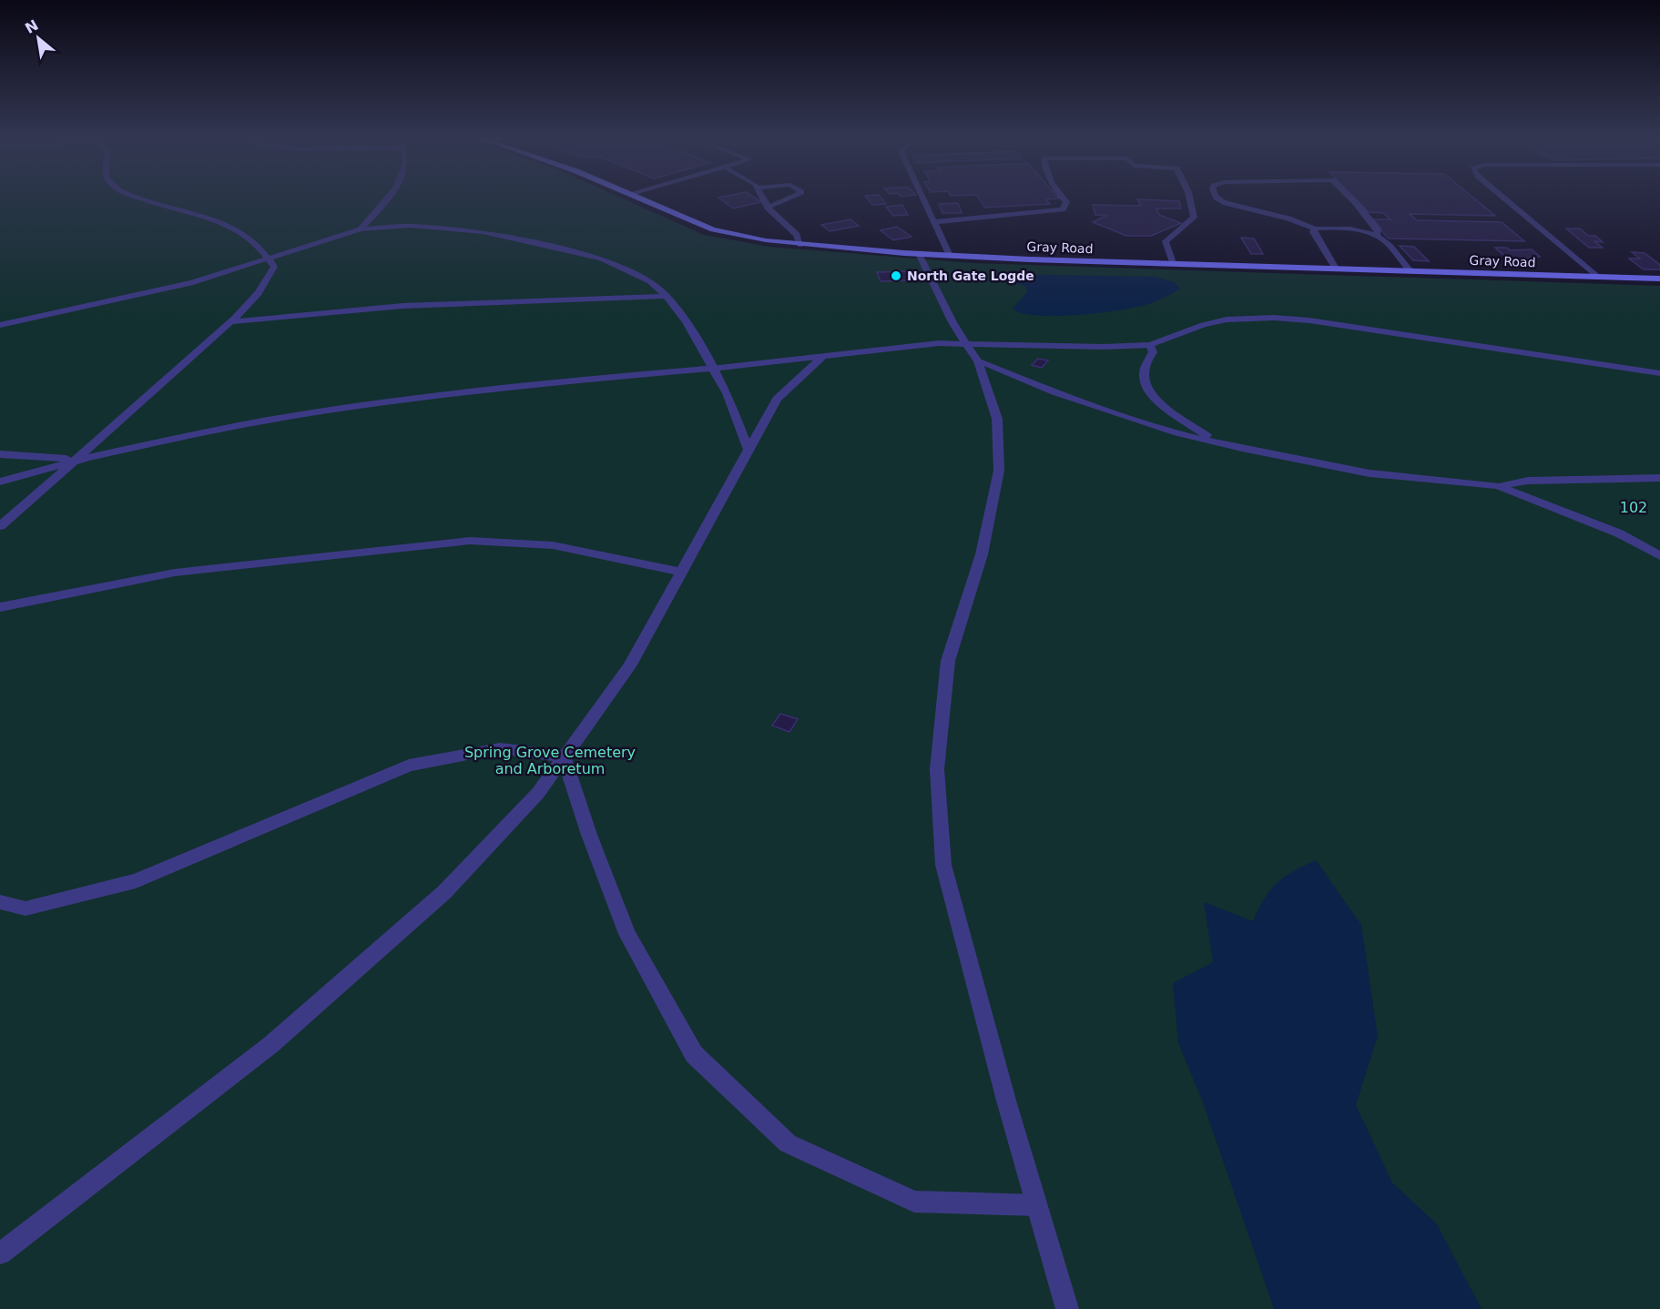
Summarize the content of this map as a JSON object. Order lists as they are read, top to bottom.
{
  "streets": {
    "street": ["Gray Road"]
  },
  "parks": ["102", "Spring Grove Cemetery and Arboretum"],
  "places": ["North Gate Logde"],
  "north": "top left"
}
